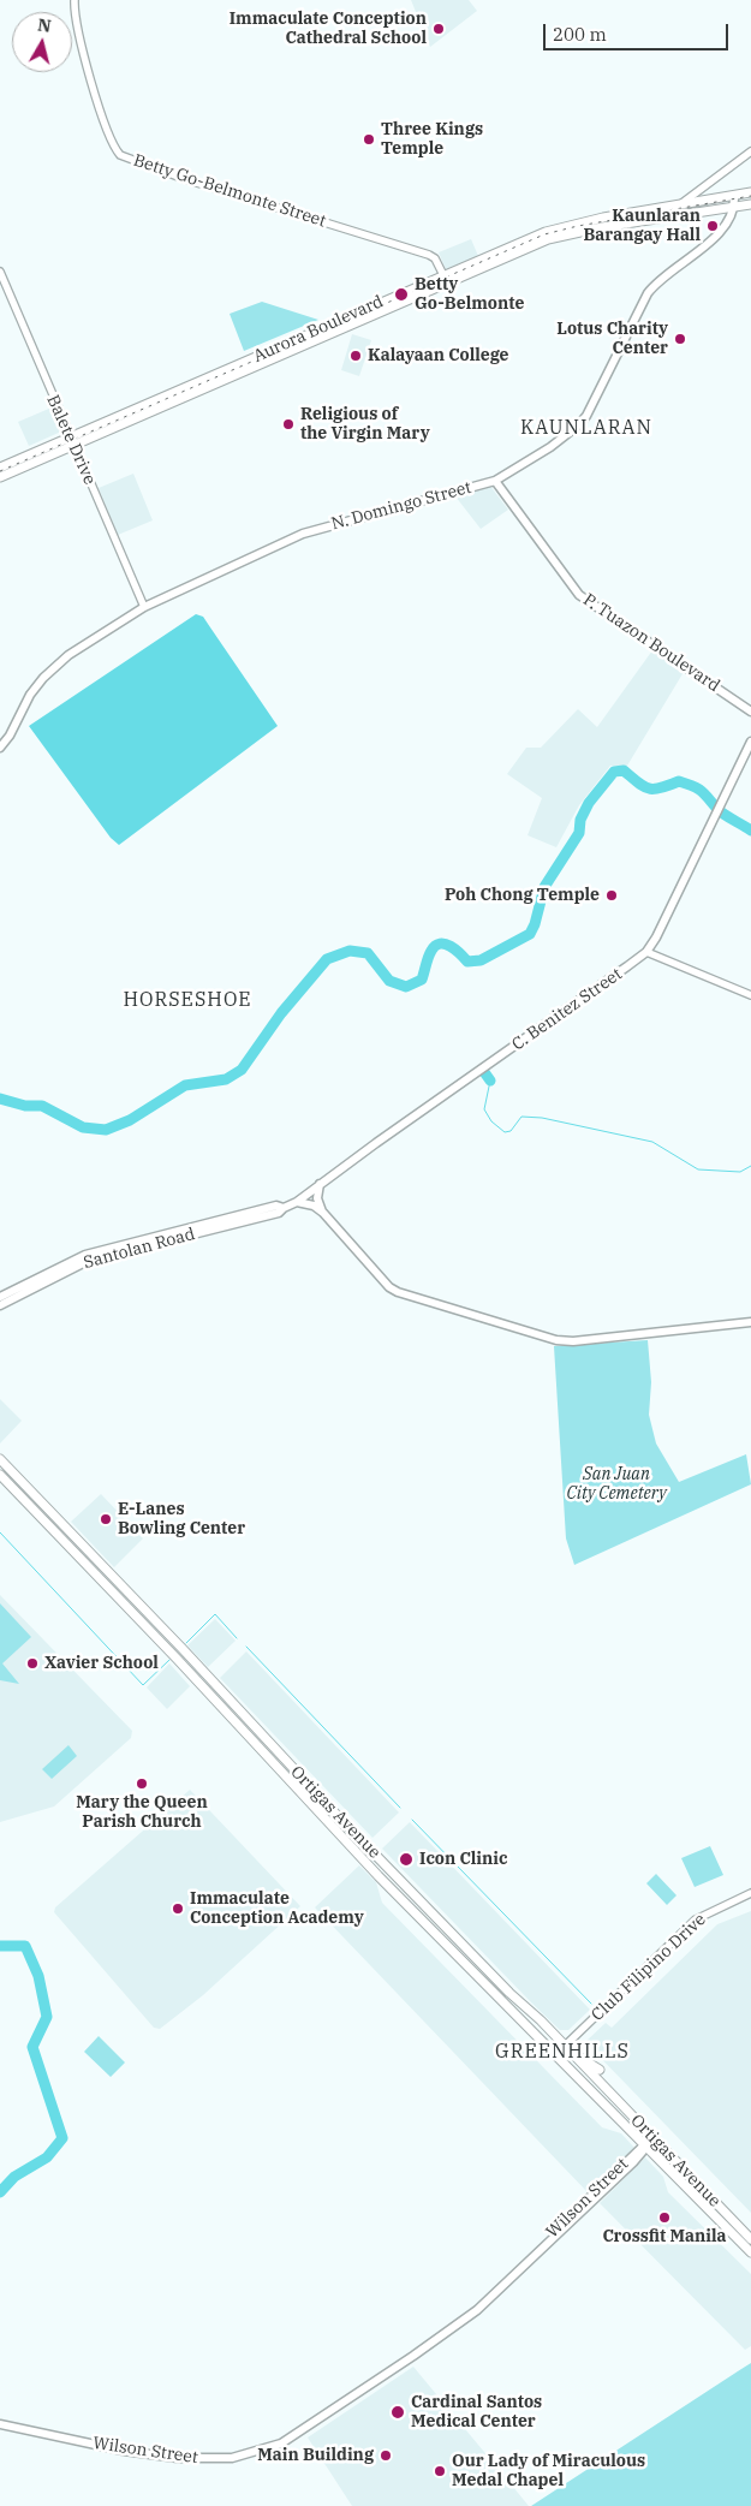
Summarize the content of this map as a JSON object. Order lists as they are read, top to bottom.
{
  "streets": {
    "main road": [
      "Aurora Boulevard",
      "N. Domingo Street",
      "P. Tuazon Boulevard",
      "C. Benitez Street",
      "Santolan Road",
      "Ortigas Avenue",
      "Wilson Street"
    ],
    "street": ["Betty Go-Belmonte Street", "Balete Drive", "Club Filipino Drive"]
  },
  "crossings": [
    ["Betty Go-Belmonte Street", "Aurora Boulevard"],
    ["Aurora Boulevard", "Balete Drive"],
    ["Aurora Boulevard", "N. Domingo Street"],
    ["Balete Drive", "N. Domingo Street"],
    ["N. Domingo Street", "P. Tuazon Boulevard"],
    ["C. Benitez Street", "Santolan Road"],
    ["Ortigas Avenue", "Club Filipino Drive"],
    ["Ortigas Avenue", "Wilson Street"]
  ],
  "districts": ["KAUNLARAN", "HORSESHOE", "GREENHILLS"],
  "parks": ["San Juan City Cemetery"],
  "places": [
    "Immaculate Conception Cathedral School",
    "Three Kings Temple",
    "Kaunlaran Barangay Hall",
    "Betty Go-Belmonte",
    "Lotus Charity Center",
    "Kalayaan College",
    "Religious of the Virgin Mary",
    "Poh Chong Temple",
    "E-Lanes Bowling Center",
    "Xavier School",
    "Mary the Queen Parish Church",
    "Icon Clinic",
    "Immaculate Conception Academy",
    "Crossfit Manila",
    "Cardinal Santos Medical Center",
    "Main Building",
    "Our Lady of Miraculous Medal Chapel"
  ],
  "scale_bar": "200 m",
  "north": "top"
}
